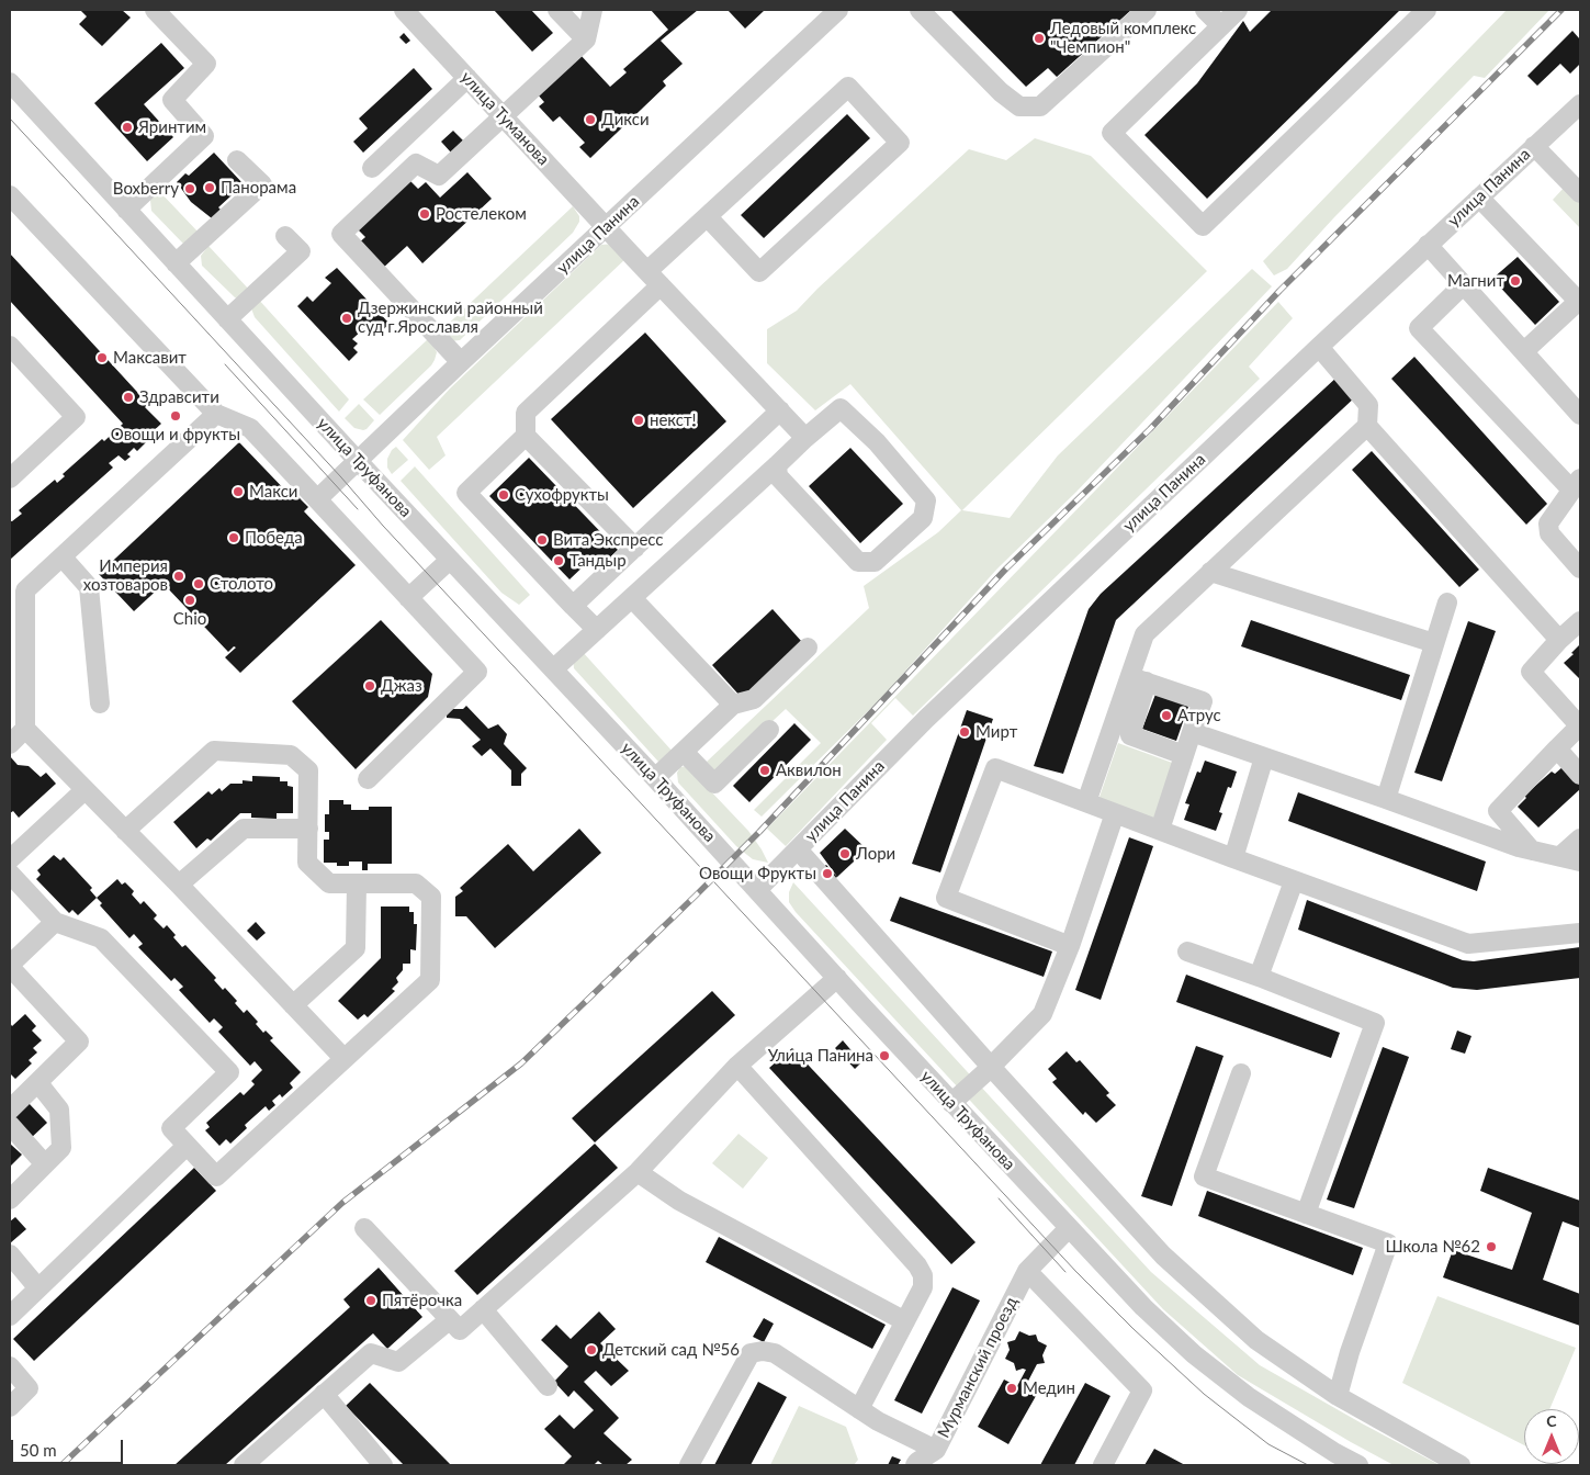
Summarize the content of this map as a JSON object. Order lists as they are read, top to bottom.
{
  "streets": {
    "street": [
      "улица Туманова",
      "улица Панина",
      "улица Труфанова",
      "Мурманский проезд"
    ]
  },
  "crossings": [
    ["улица Туманова", "улица Панина"],
    ["улица Панина", "улица Труфанова"],
    ["улица Труфанова", "Мурманский проезд"]
  ],
  "places": [
    "Ледовый комплекс \"Чемпион\"",
    "Дикси",
    "Яринтим",
    "Панорама",
    "Boxberry",
    "Ростелеком",
    "Магнит",
    "Дзержинский районный суд г.Ярославля",
    "Максавит",
    "Здравсити",
    "Овощи и фрукты",
    "некст!",
    "Макси",
    "Сухофрукты",
    "Победа",
    "Вита Экспресс",
    "Тандыр",
    "Империя хозтоваров",
    "Столото",
    "Chio",
    "Джаз",
    "Атрус",
    "Мирт",
    "Аквилон",
    "Лори",
    "Овощи Фрукты",
    "Улица Панина",
    "Школа №62",
    "Пятёрочка",
    "Детский сад №56",
    "Медин"
  ],
  "scale_bar": "50 m",
  "north": "top"
}
